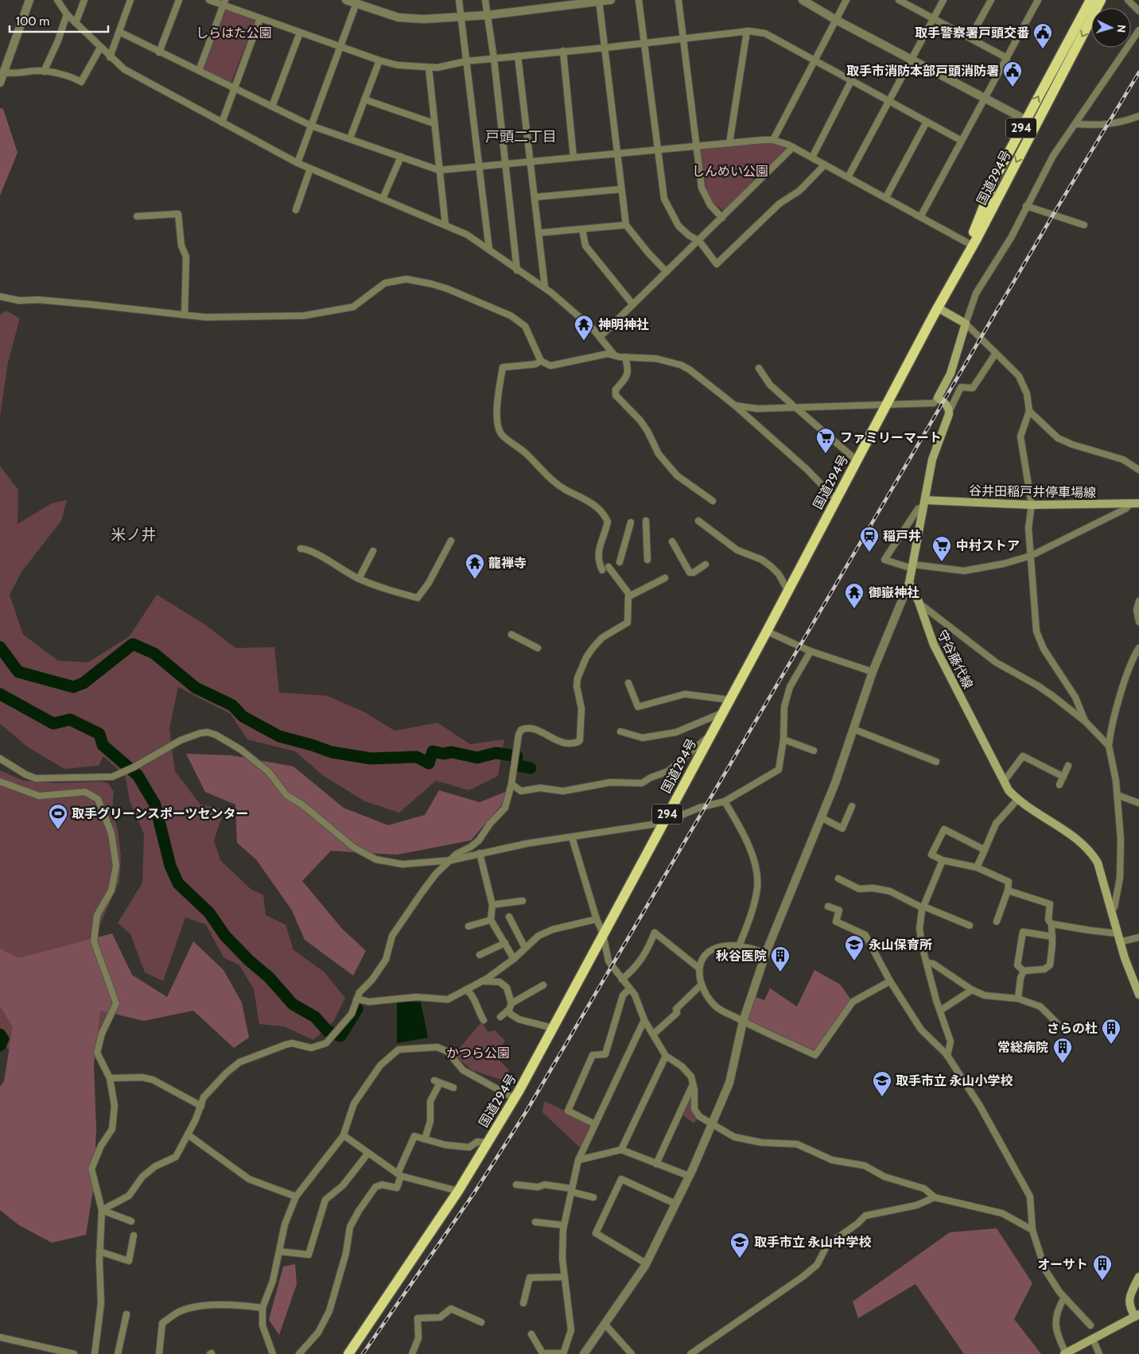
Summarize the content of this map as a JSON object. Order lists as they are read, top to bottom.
{
  "streets": {
    "highway": ["294", "国道294号"],
    "main road": ["谷井田稲戸井停車場線", "守谷藤代線"]
  },
  "districts": ["戸頭二丁目", "米ノ井"],
  "parks": ["しらはた公園", "しんめい公園", "かつら公園"],
  "places": {
    "public building": ["取手警察署戸頭交番", "取手市消防本部戸頭消防署"],
    "temple": ["神明神社", "龍禅寺", "御嶽神社"],
    "supermarket": ["ファミリーマート", "中村ストア"],
    "station": ["稲戸井"],
    "sports": ["取手グリーンスポーツセンター"],
    "school or university": ["永山保育所", "取手市立 永山小学校", "取手市立 永山中学校"],
    "building": [
      "秋谷医院",
      "さらの杜",
      "常総病院",
      "オーサト"
    ]
  },
  "scale_bar": "100 m",
  "north": "right"
}
